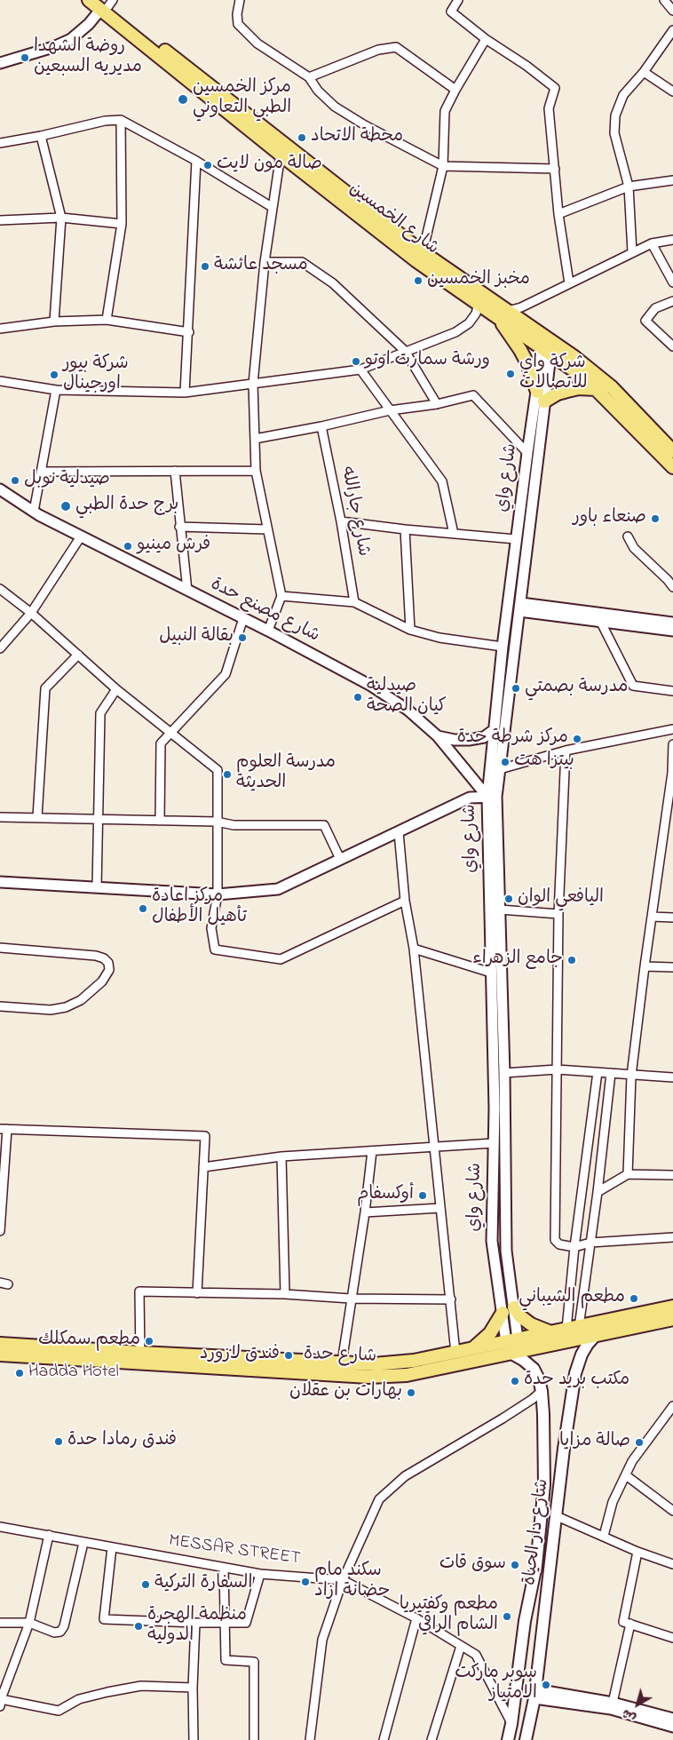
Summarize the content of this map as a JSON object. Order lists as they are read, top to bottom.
{
  "streets": {
    "main road": ["شارع الخمسين", "شارع حدة", "شارع دار الحياة"],
    "street": [
      "شارع واي",
      "شارع جارالله",
      "شارع مصنع حدة",
      "MESSAR STREET"
    ]
  },
  "crossings": [
    ["شارع الخمسين", "شارع واي"],
    ["شارع واي", "شارع مصنع حدة"],
    ["شارع واي", "شارع حدة"],
    ["شارع واي", "شارع دار الحياة"],
    ["شارع حدة", "شارع دار الحياة"],
    ["شارع دار الحياة", "MESSAR STREET"]
  ],
  "places": [
    "روضة الشهدا مديريه السبعين",
    "مركز الخمسين الطبي التعاوني",
    "محطة الاتحاد",
    "صالة مون لايت",
    "مسجد عائشة",
    "مخبز الخمسين",
    "ورشة سمارت اوتو",
    "شركة واي للاتصالات",
    "شركة بيور اورجينال",
    "صيدلية نوبل",
    "برج حدة الطبي",
    "صنعاء باور",
    "فرش مينيو",
    "بقالة النبيل",
    "مدرسة بصمتي",
    "صيدلية كيان الصحة",
    "مركز شرطة حدة",
    "بيتزا هت",
    "مدرسة العلوم الحديثة",
    "اليافعي الوان",
    "مركز اعادة تأهيل الأطفال",
    "جامع الزهراء",
    "أوكسفام",
    "مطعم الشيباني",
    "مطعم سمكلك",
    "فندق لازورد",
    "Hadda Hotel",
    "مكتب بريد حدة",
    "بهارات بن عقلان",
    "فندق رمادا حدة",
    "صالة مزايا",
    "سوق قات",
    "سكند مام حضانة ازاد",
    "السفارة التركية",
    "مطعم وكفتيريا الشام الراقي",
    "منظمة الهجرة الدولية",
    "سوبر ماركت الامتياز"
  ],
  "north": "bottom left"
}
